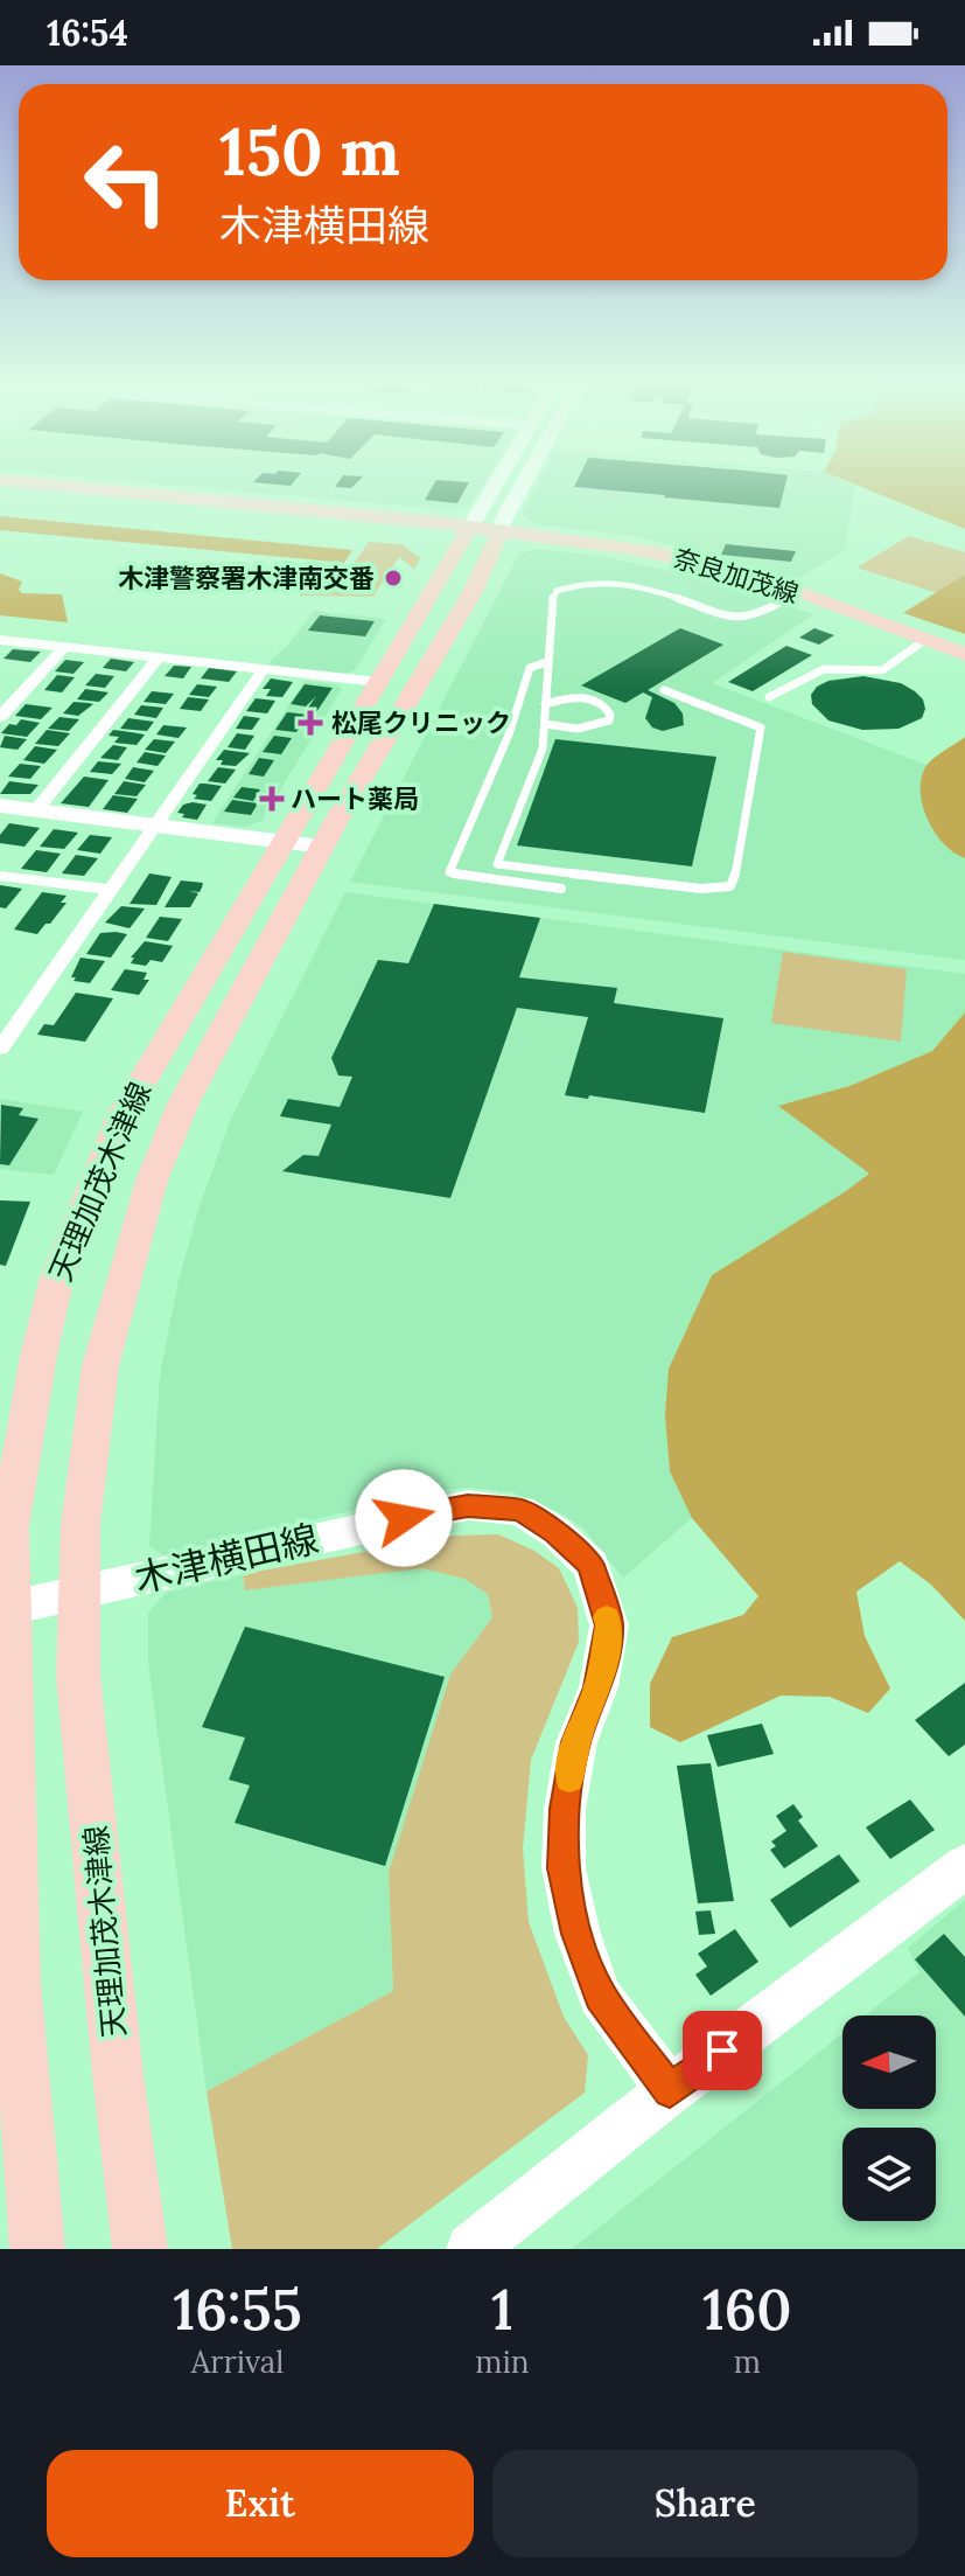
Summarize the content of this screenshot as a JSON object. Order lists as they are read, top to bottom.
{
  "streets": {
    "main road": ["奈良加茂線", "天理加茂木津線"],
    "street": ["木津横田線"]
  },
  "crossings": [
    ["奈良加茂線", "天理加茂木津線"],
    ["天理加茂木津線", "木津横田線"]
  ],
  "places": {
    "other": ["木津警察署木津南交番"],
    "health": ["松尾クリニック", "ハート薬局"]
  },
  "north": "left",
  "page": {
    "status": "16:54",
    "turn": ["150 m", "木津横田線"],
    "eta": [
      "16:55",
      "Arrival",
      "1",
      "min",
      "160",
      "m"
    ],
    "buttons": ["Exit", "Share"]
  }
}
